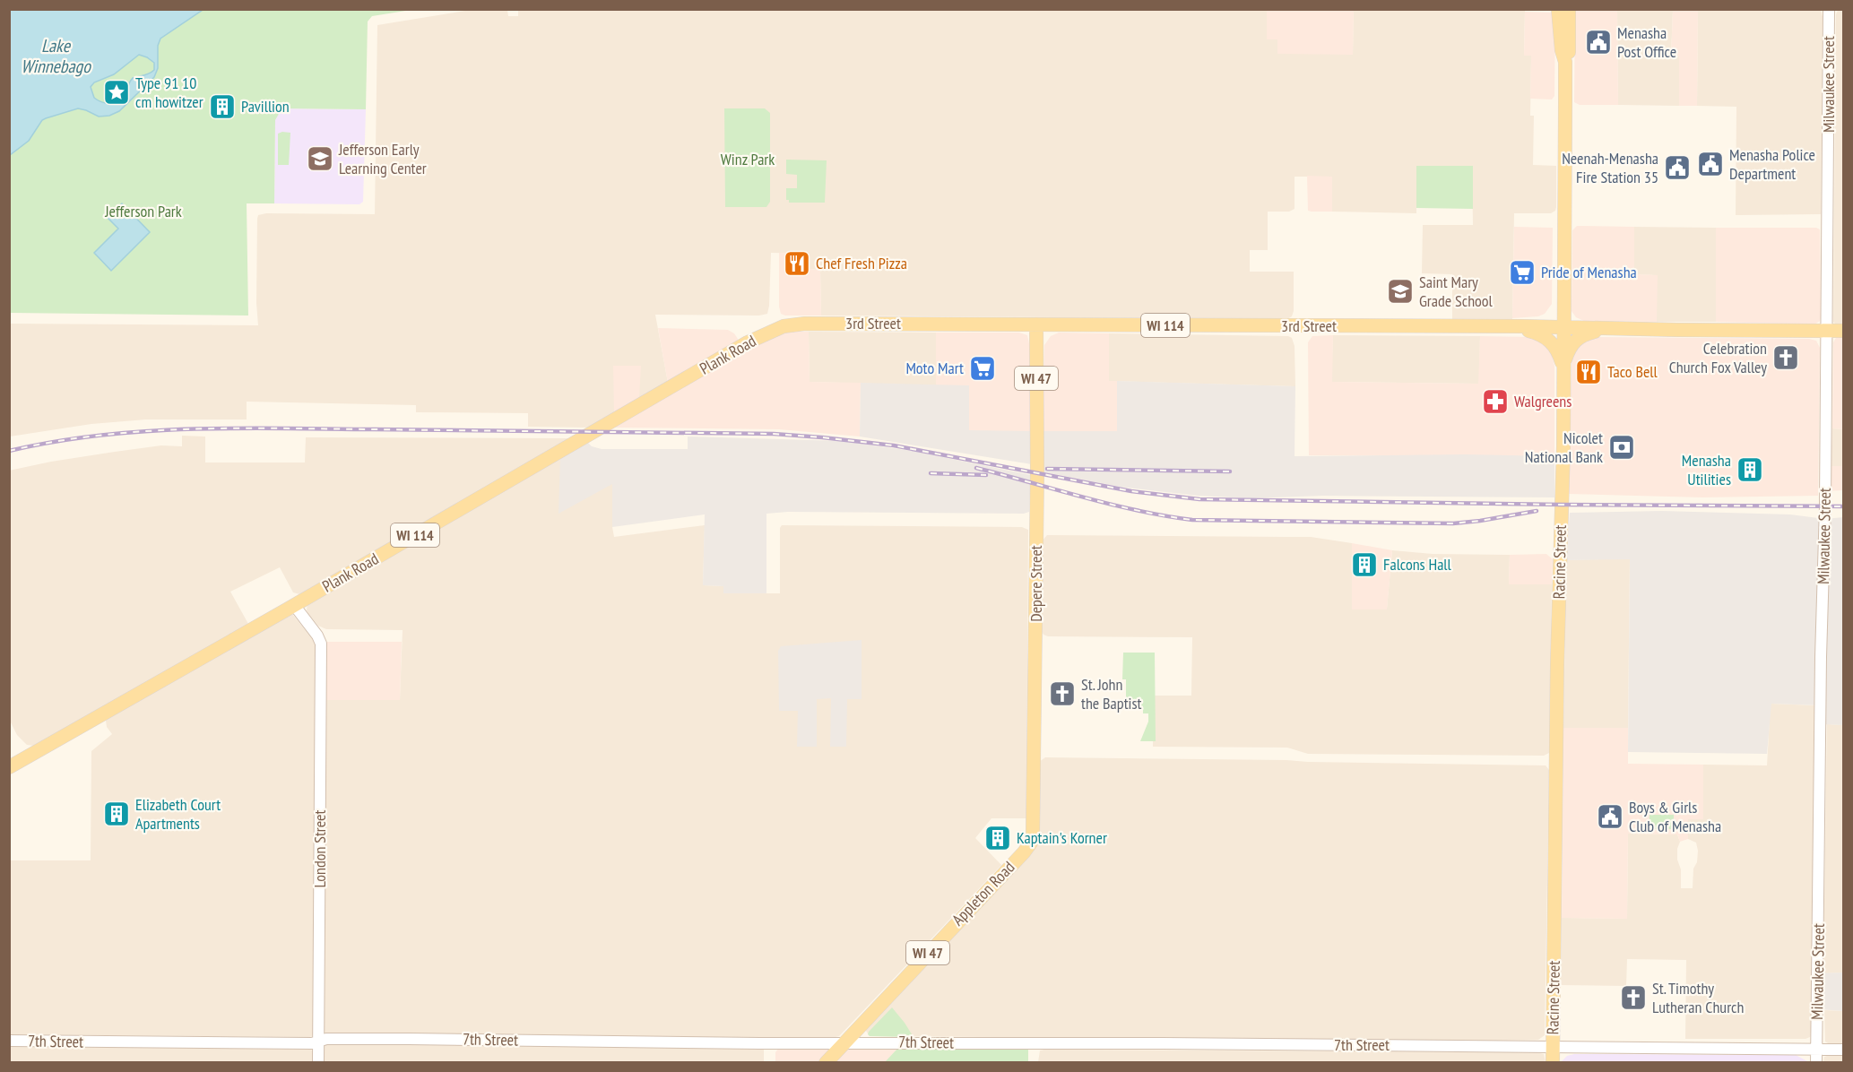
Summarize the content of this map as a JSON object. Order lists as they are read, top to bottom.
{
  "streets": {
    "main road": [
      "3rd Street",
      "WI 114",
      "Plank Road",
      "WI 47",
      "Racine Street",
      "Depere Street",
      "Appleton Road"
    ],
    "street": ["Milwaukee Street", "London Street", "7th Street"]
  },
  "crossings": [
    ["Milwaukee Street", "3rd Street"],
    ["Milwaukee Street", "7th Street"],
    ["3rd Street", "Plank Road"],
    ["3rd Street", "Racine Street"],
    ["3rd Street", "Depere Street"],
    ["Plank Road", "London Street"],
    ["Racine Street", "7th Street"],
    ["Depere Street", "Appleton Road"],
    ["London Street", "7th Street"],
    ["Appleton Road", "7th Street"]
  ],
  "water": ["Lake Winnebago"],
  "parks": ["Winz Park", "Jefferson Park"],
  "places": {
    "public building": [
      "Menasha Post Office",
      "Menasha Police Department",
      "Neenah-Menasha Fire Station 35",
      "Boys & Girls Club of Menasha"
    ],
    "place": ["Type 91 10 cm howitzer"],
    "building": [
      "Pavillion",
      "Menasha Utilities",
      "Falcons Hall",
      "Elizabeth Court Apartments",
      "Kaptain's Korner"
    ],
    "school or university": ["Jefferson Early Learning Center", "Saint Mary Grade School"],
    "restaurant": ["Chef Fresh Pizza", "Taco Bell"],
    "supermarket": ["Pride of Menasha", "Moto Mart"],
    "church": ["Celebration Church Fox Valley", "St. John the Baptist", "St. Timothy Lutheran Church"],
    "pharmacy": ["Walgreens"],
    "bank": ["Nicolet National Bank"]
  }
}
